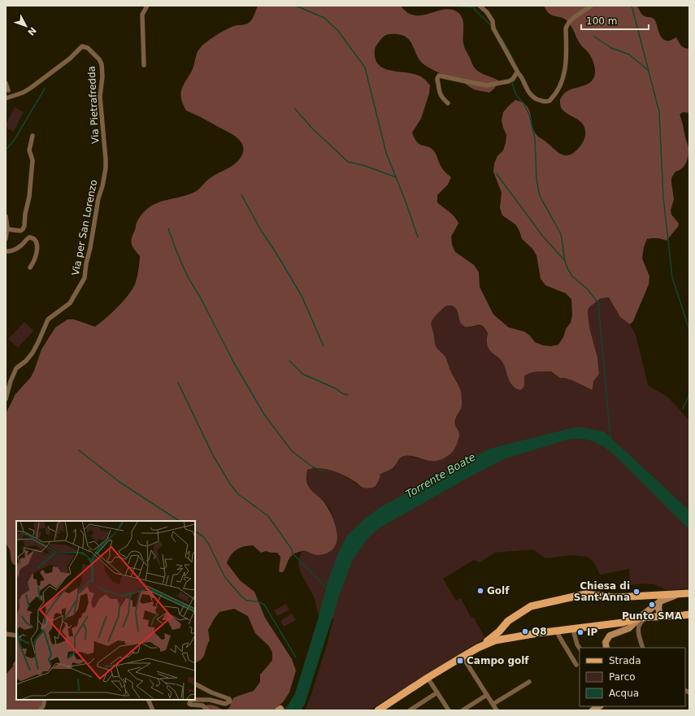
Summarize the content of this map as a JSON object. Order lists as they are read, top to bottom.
{
  "streets": {
    "street": ["Via Pietrafredda", "Via per San Lorenzo"]
  },
  "crossings": [
    ["Via Pietrafredda", "Via per San Lorenzo"]
  ],
  "water": ["Torrente Boate"],
  "places": {
    "other": [
      "Golf",
      "Chiesa di Sant'Anna",
      "Punto SMA",
      "Q8",
      "IP"
    ],
    "transit": ["Campo golf"]
  },
  "legend": ["Strada", "Parco", "Acqua"],
  "scale_bar": "100 m",
  "north": "bottom right"
}
